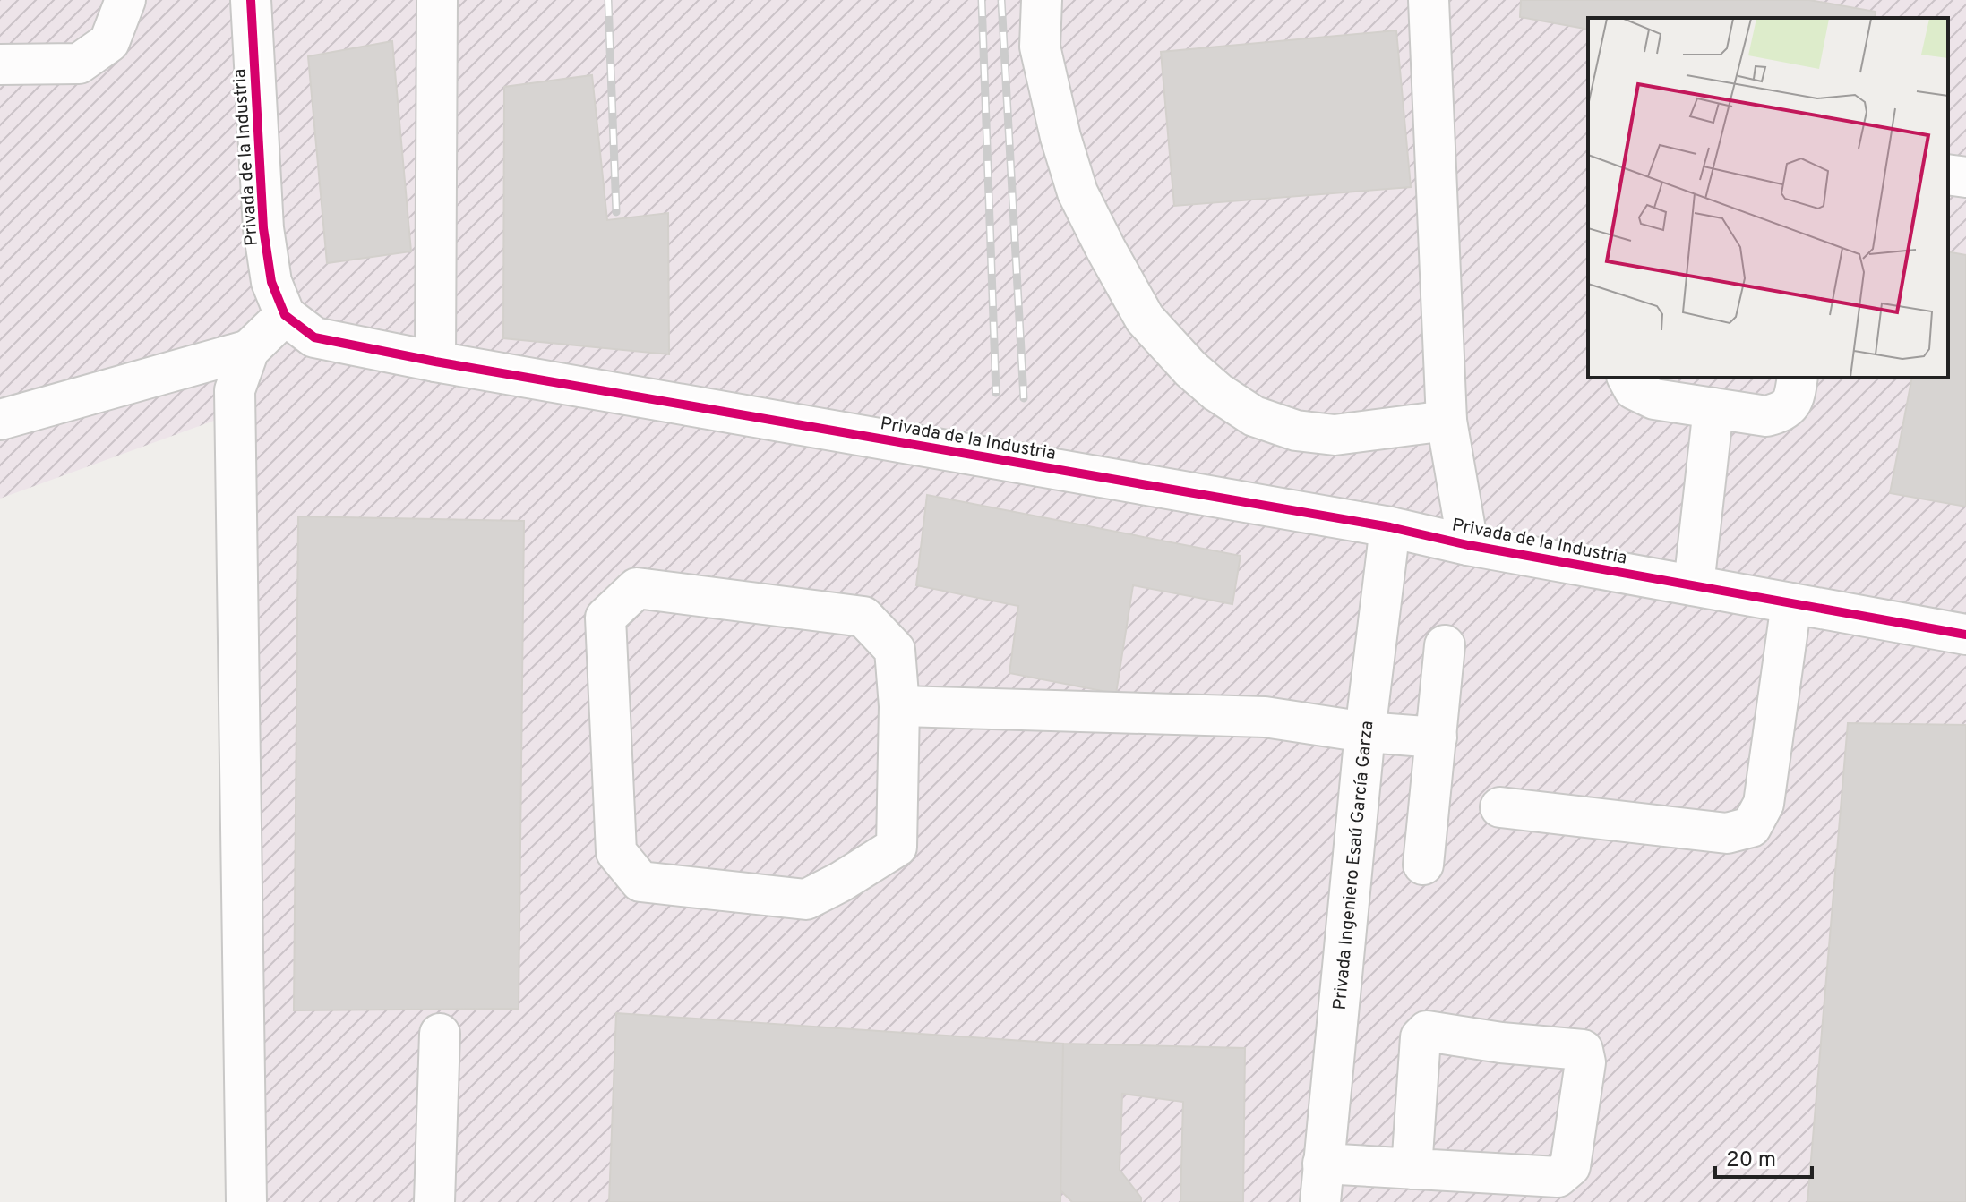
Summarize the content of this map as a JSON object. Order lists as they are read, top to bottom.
{
  "streets": {
    "street": ["Privada de la Industria", "Privada Ingeniero Esaú García Garza"]
  },
  "crossings": [
    ["Privada de la Industria", "Privada Ingeniero Esaú García Garza"]
  ],
  "scale_bar": "20 m"
}
